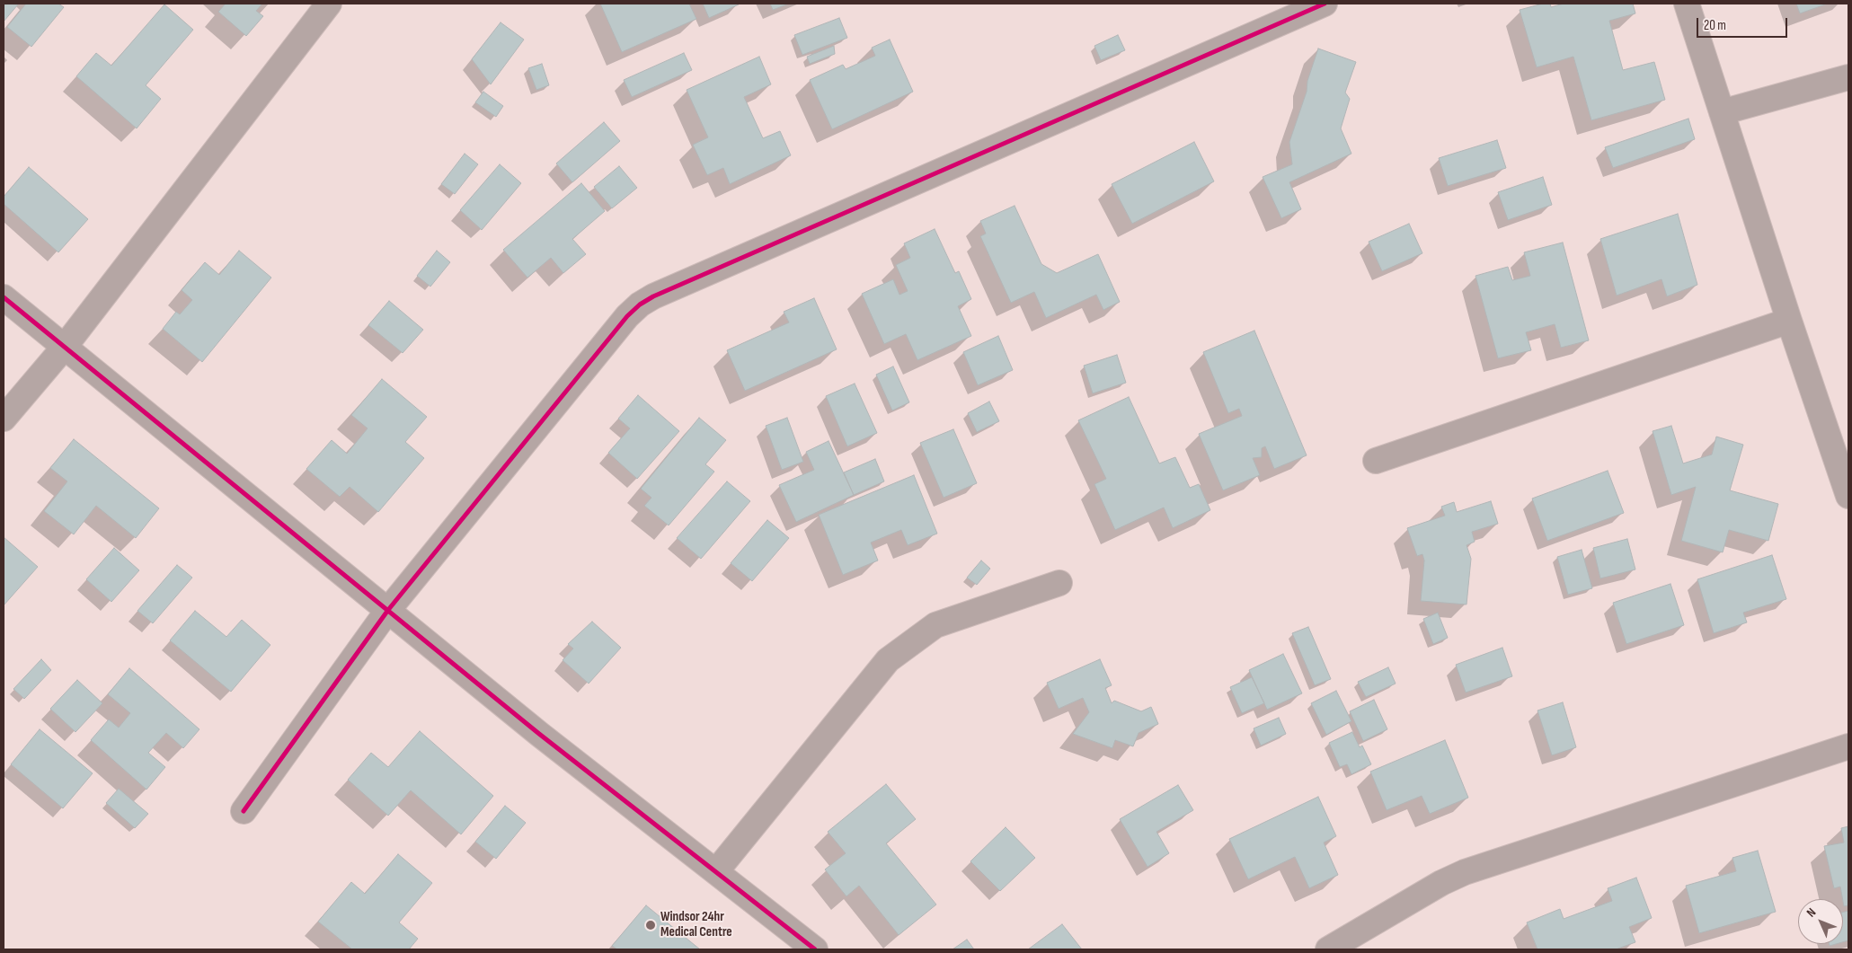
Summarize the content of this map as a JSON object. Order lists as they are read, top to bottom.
{
  "places": ["Windsor 24hr Medical Centre"],
  "scale_bar": "20 m",
  "north": "top left"
}
